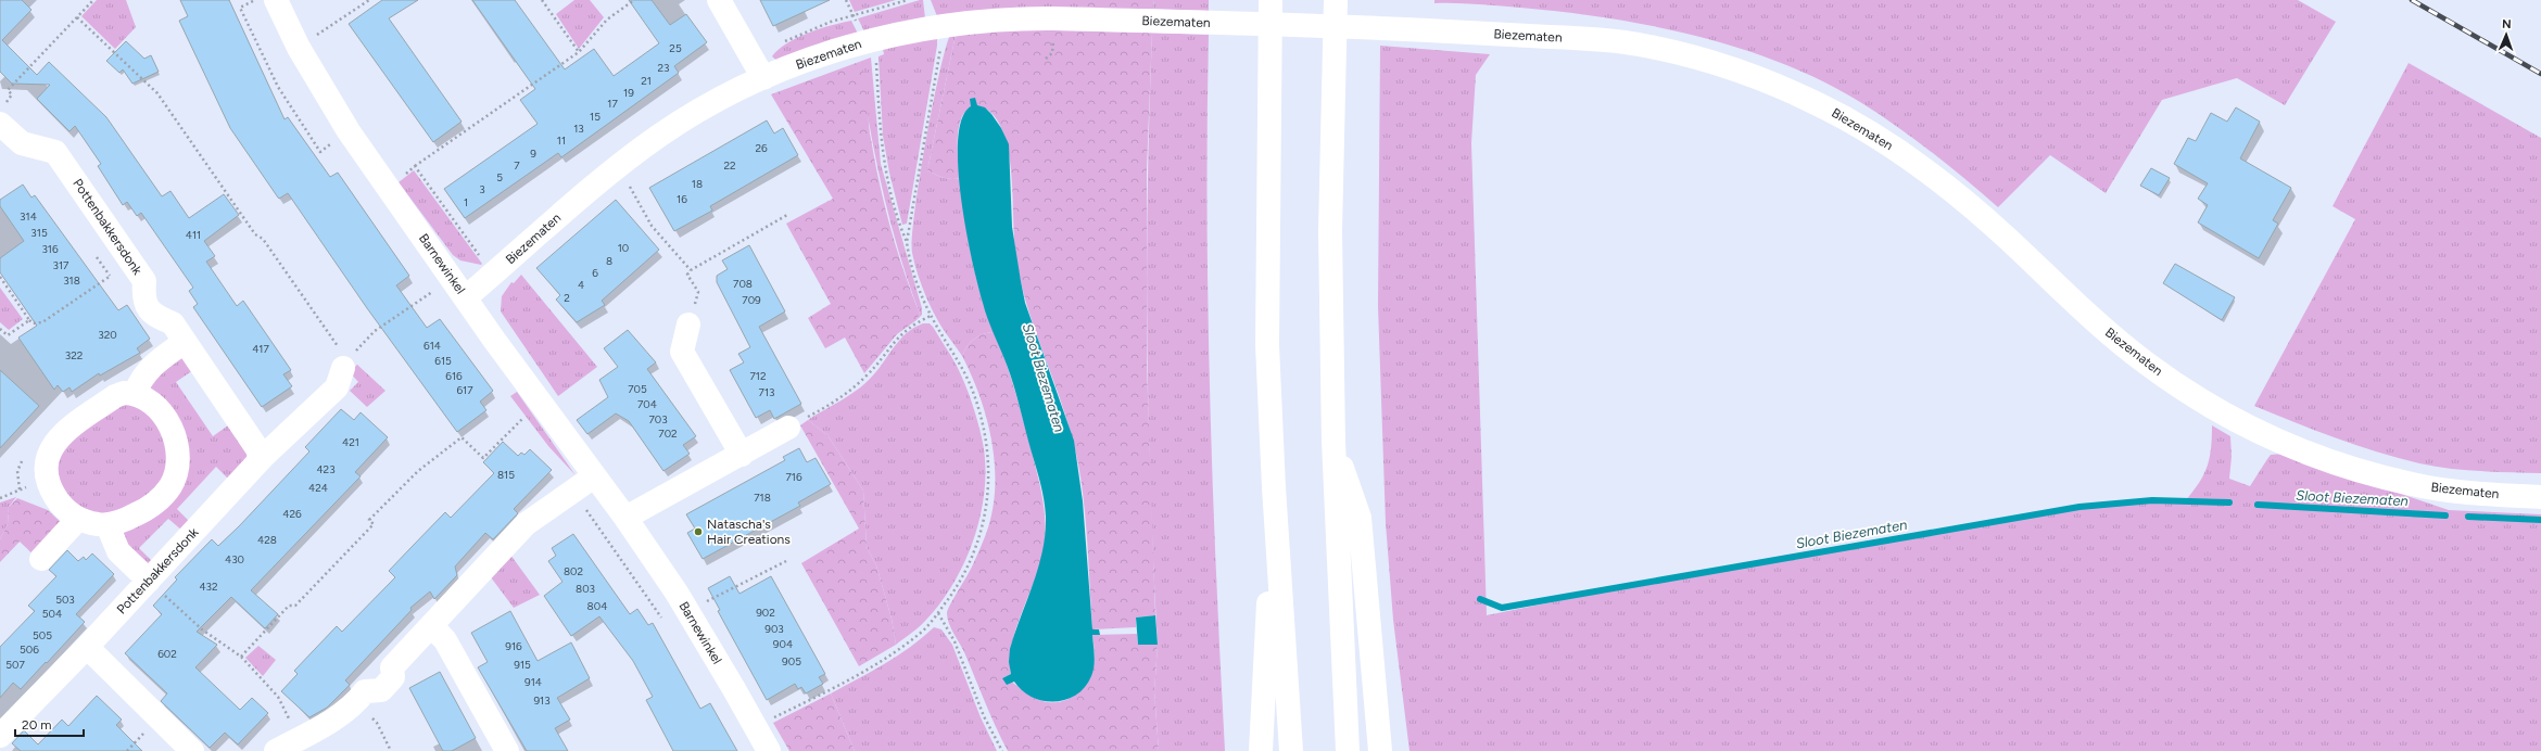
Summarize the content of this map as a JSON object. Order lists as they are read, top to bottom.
{
  "streets": {
    "main road": ["Biezematen", "Pottenbakkersdonk", "Barnewinkel"]
  },
  "crossings": [
    ["Biezematen", "Barnewinkel"]
  ],
  "water": ["Sloot Biezematen"],
  "places": ["Natascha's Hair Creations"],
  "house_numbers": [
    "25",
    "23",
    "21",
    "19",
    "17",
    "15",
    "13",
    "11",
    "26",
    "9",
    "7",
    "22",
    "5",
    "18",
    "3",
    "16",
    "1",
    "314",
    "315",
    "411",
    "10",
    "316",
    "8",
    "317",
    "6",
    "318",
    "708",
    "4",
    "2",
    "709",
    "320",
    "614",
    "417",
    "322",
    "615",
    "616",
    "712",
    "705",
    "617",
    "713",
    "704",
    "703",
    "702",
    "421",
    "423",
    "815",
    "716",
    "424",
    "718",
    "426",
    "428",
    "430",
    "802",
    "432",
    "803",
    "503",
    "804",
    "902",
    "504",
    "903",
    "505",
    "904",
    "916",
    "506",
    "602",
    "905",
    "507",
    "915",
    "914",
    "913"
  ],
  "scale_bar": "20 m",
  "north": "top"
}
